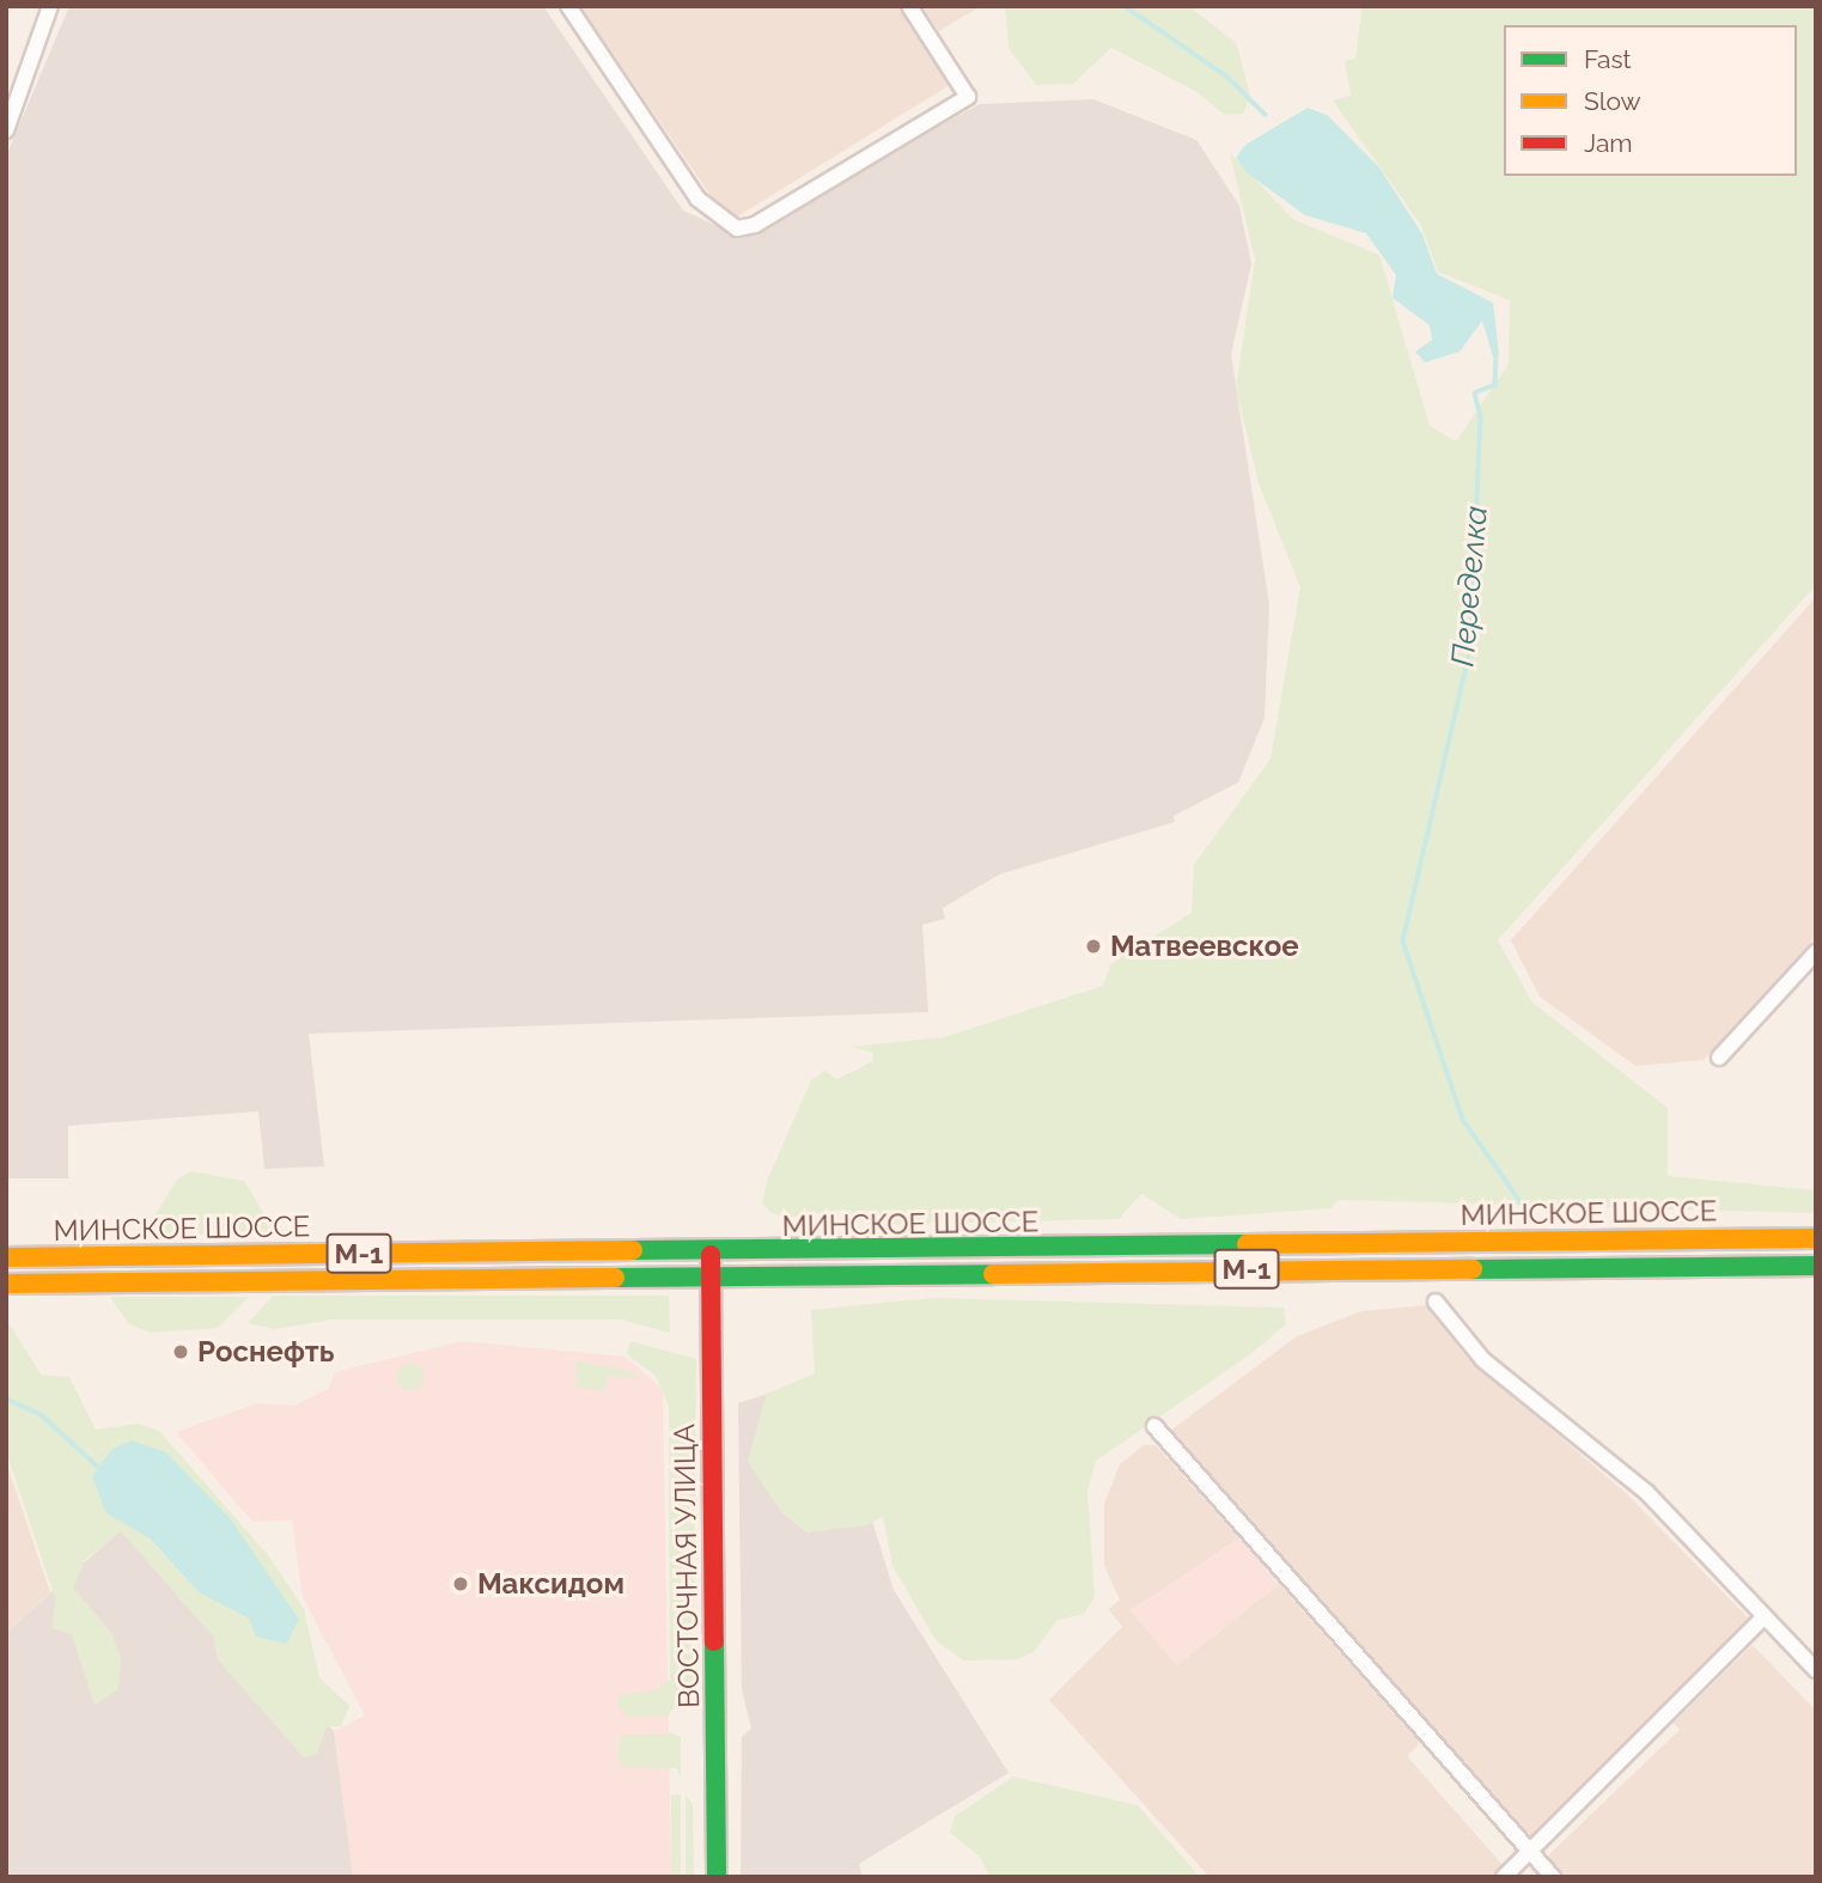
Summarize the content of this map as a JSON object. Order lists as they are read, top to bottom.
{
  "streets": {
    "main road": ["МИНСКОЕ ШОССЕ", "М-1", "ВОСТОЧНАЯ УЛИЦА"]
  },
  "crossings": [
    ["МИНСКОЕ ШОССЕ", "ВОСТОЧНАЯ УЛИЦА"]
  ],
  "water": ["Переделка"],
  "places": ["Матвеевское", "Роснефть", "Максидом"],
  "legend": ["Fast", "Slow", "Jam"]
}
